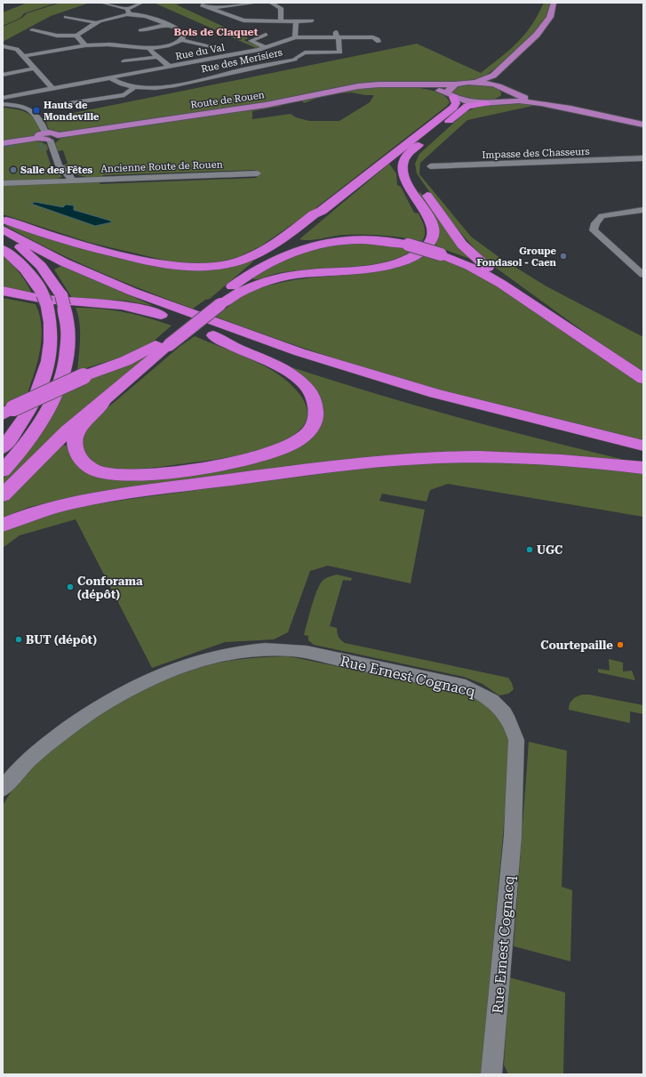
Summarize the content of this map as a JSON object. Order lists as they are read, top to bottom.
{
  "streets": {
    "main road": ["Route de Rouen"],
    "street": [
      "Rue du Val",
      "Rue des Merisiers",
      "Impasse des Chasseurs",
      "Ancienne Route de Rouen",
      "Rue Ernest Cognacq"
    ]
  },
  "crossings": [
    ["Rue du Val", "Rue des Merisiers"]
  ],
  "districts": ["Bois de Claquet"],
  "places": {
    "transit": ["Hauts de Mondeville"],
    "other": [
      "Salle des Fêtes",
      "Groupe Fondasol - Caen",
      "UGC",
      "Conforama (dépôt)",
      "BUT (dépôt)",
      "Courtepaille"
    ]
  }
}
